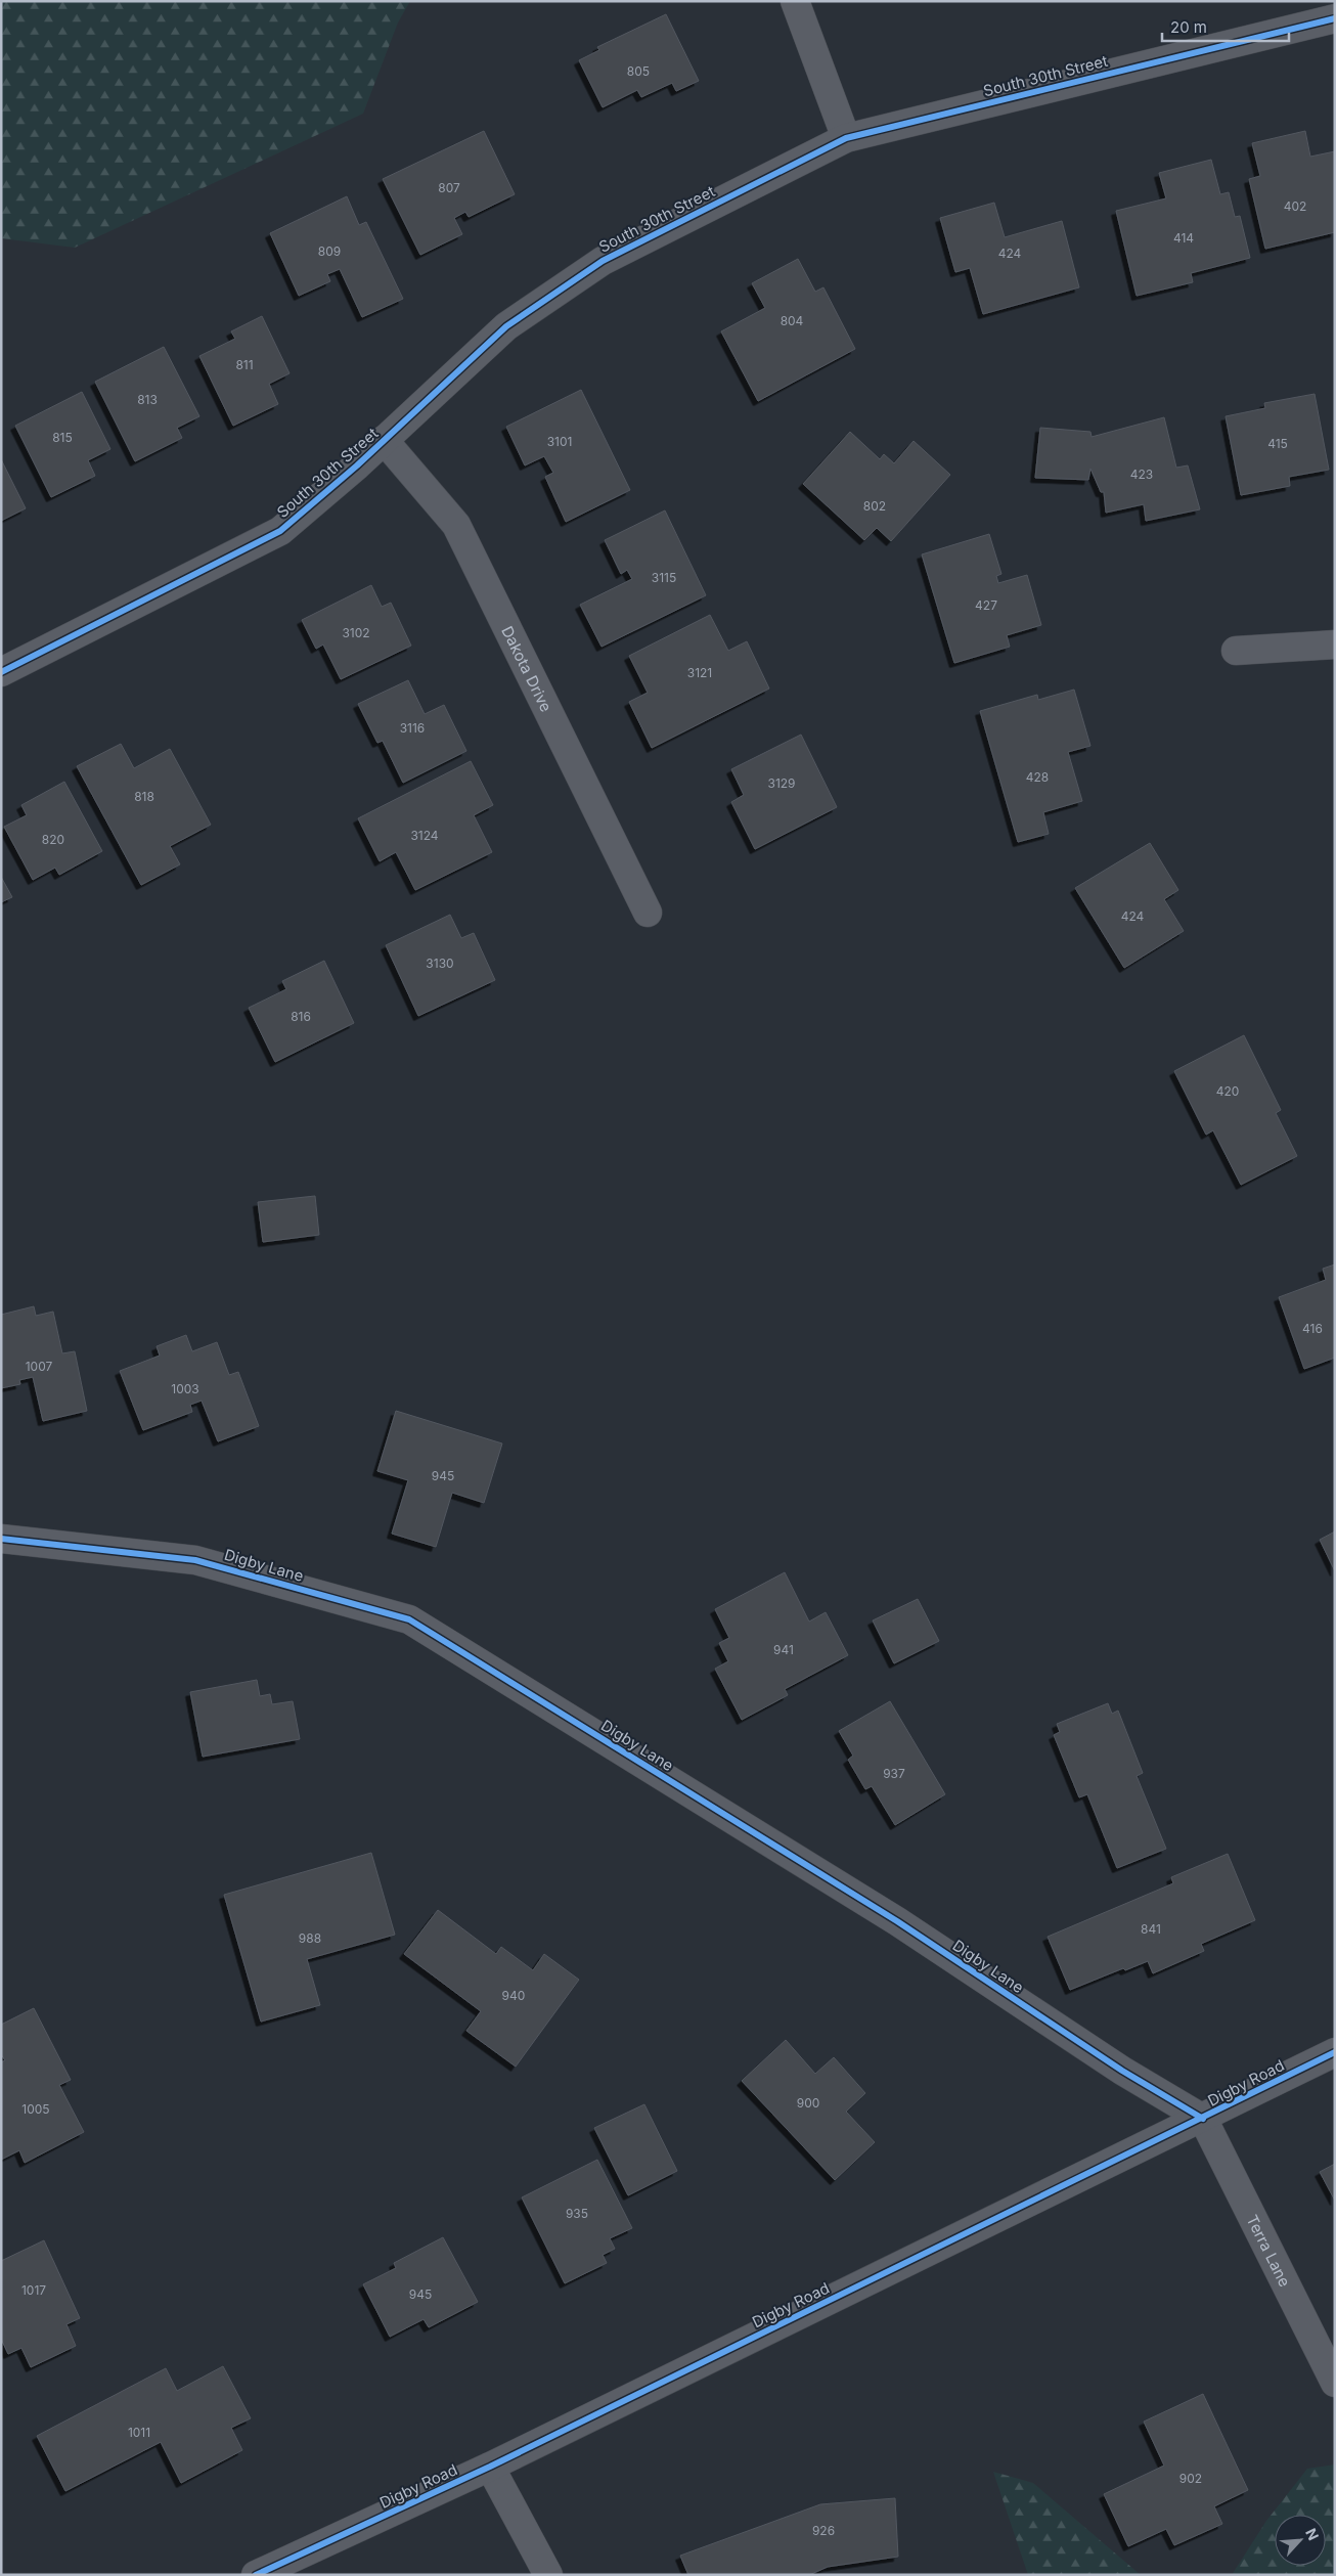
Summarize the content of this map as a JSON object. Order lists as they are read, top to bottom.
{
  "streets": {
    "street": [
      "South 30th Street",
      "Dakota Drive",
      "Digby Lane",
      "Digby Road",
      "Terra Lane"
    ]
  },
  "crossings": [
    ["South 30th Street", "Dakota Drive"],
    ["Digby Lane", "Digby Road"],
    ["Digby Lane", "Terra Lane"],
    ["Digby Road", "Terra Lane"]
  ],
  "house_numbers": [
    "805",
    "807",
    "402",
    "414",
    "809",
    "424",
    "804",
    "811",
    "813",
    "815",
    "3101",
    "415",
    "423",
    "802",
    "3115",
    "427",
    "3102",
    "3121",
    "3116",
    "428",
    "3129",
    "818",
    "3124",
    "820",
    "424",
    "3130",
    "816",
    "420",
    "416",
    "1007",
    "1003",
    "945",
    "941",
    "937",
    "841",
    "988",
    "940",
    "900",
    "1005",
    "935",
    "1017",
    "945",
    "1011",
    "902",
    "926"
  ],
  "scale_bar": "20 m",
  "north": "top right"
}
